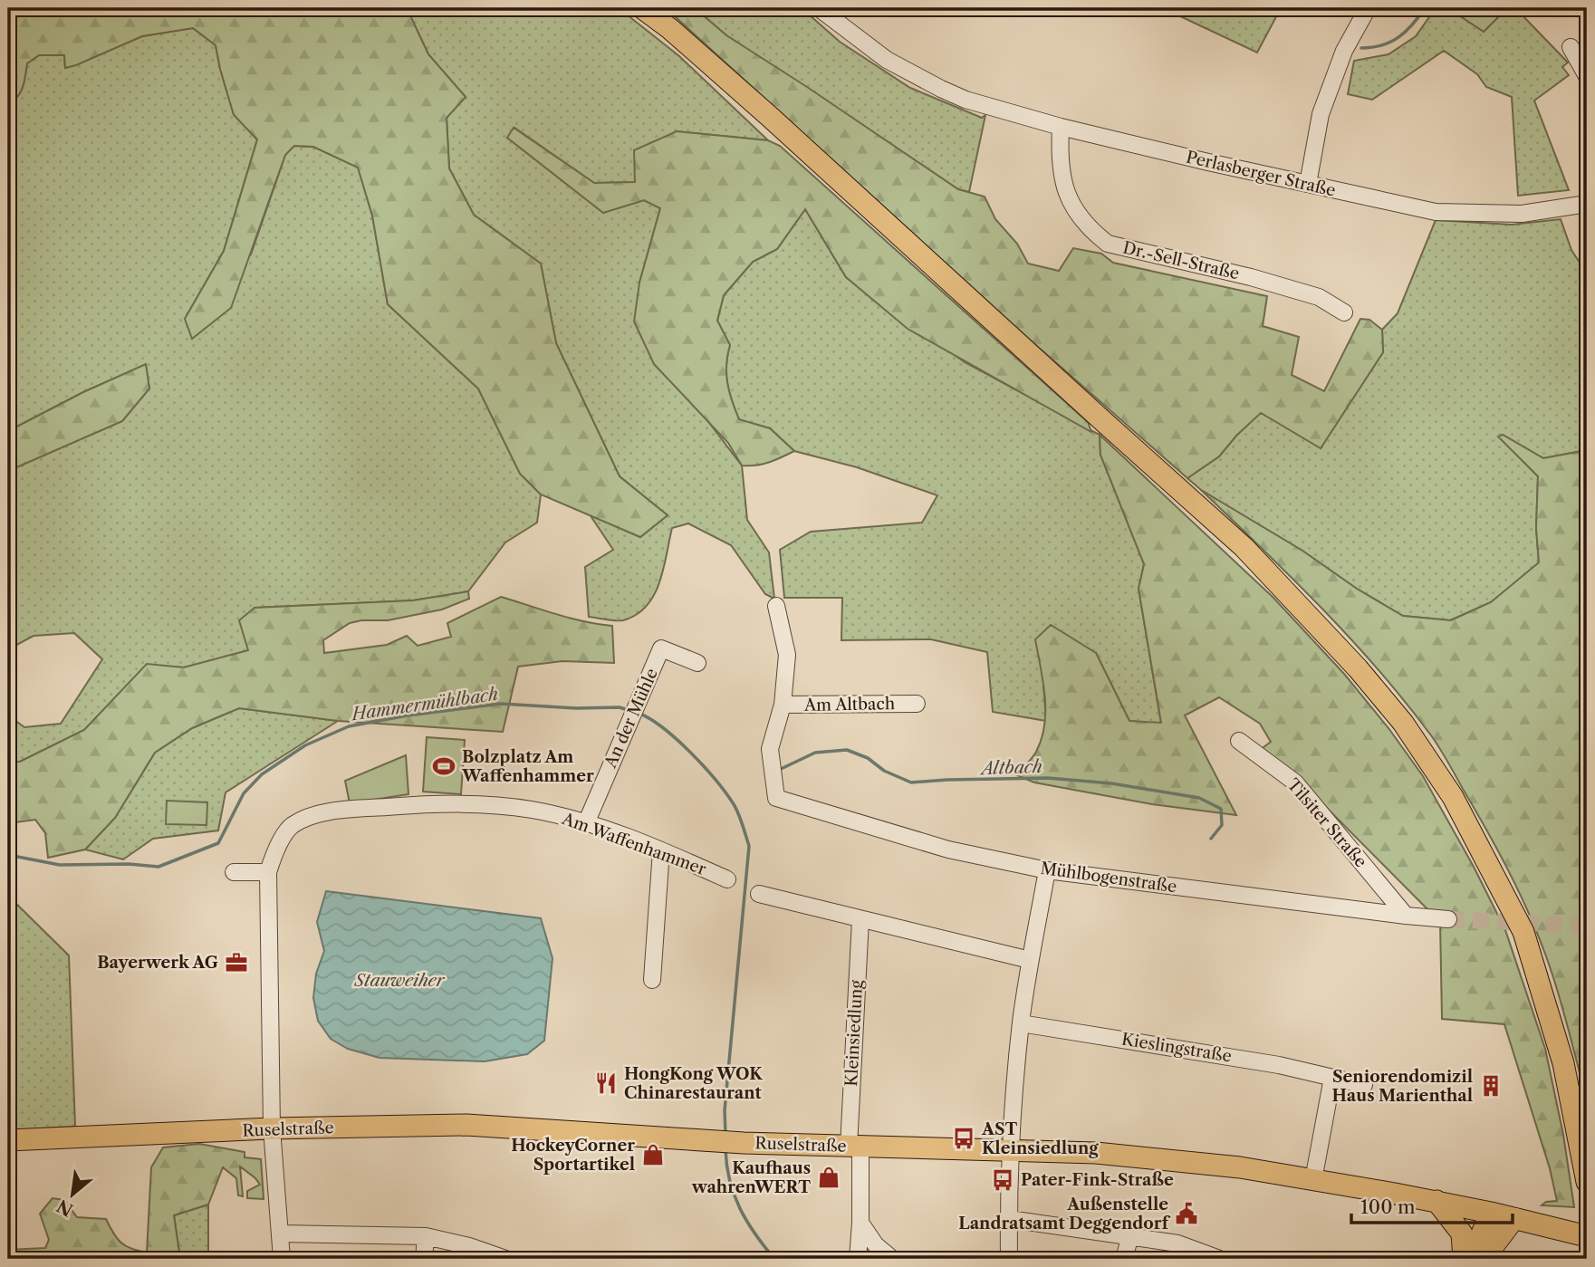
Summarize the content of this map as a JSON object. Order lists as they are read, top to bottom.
{
  "streets": {
    "main road": ["Ruselstraße"],
    "street": [
      "Perlasberger Straße",
      "Dr.-Sell-Straße",
      "Am Altbach",
      "An der Mühle",
      "Tilsiter Straße",
      "Am Waffenhammer",
      "Mühlbogenstraße",
      "Kleinsiedlung",
      "Kieslingstraße"
    ]
  },
  "crossings": [
    ["Perlasberger Straße", "Dr.-Sell-Straße"],
    ["Am Altbach", "Mühlbogenstraße"],
    ["An der Mühle", "Am Waffenhammer"],
    ["Tilsiter Straße", "Mühlbogenstraße"],
    ["Am Waffenhammer", "Ruselstraße"],
    ["Kleinsiedlung", "Ruselstraße"]
  ],
  "water": ["Hammermühlbach", "Altbach", "Stauweiher"],
  "places": {
    "sports": ["Bolzplatz Am Waffenhammer"],
    "office": ["Bayerwerk AG"],
    "restaurant": ["HongKong WOK Chinarestaurant"],
    "building": ["Seniorendomizil Haus Marienthal"],
    "bus stop": ["AST Kleinsiedlung", "Pater-Fink-Straße"],
    "shop": ["HockeyCorner Sportartikel", "Kaufhaus wahrenWERT"],
    "public building": ["Außenstelle Landratsamt Deggendorf"]
  },
  "scale_bar": "100 m",
  "north": "bottom left"
}
